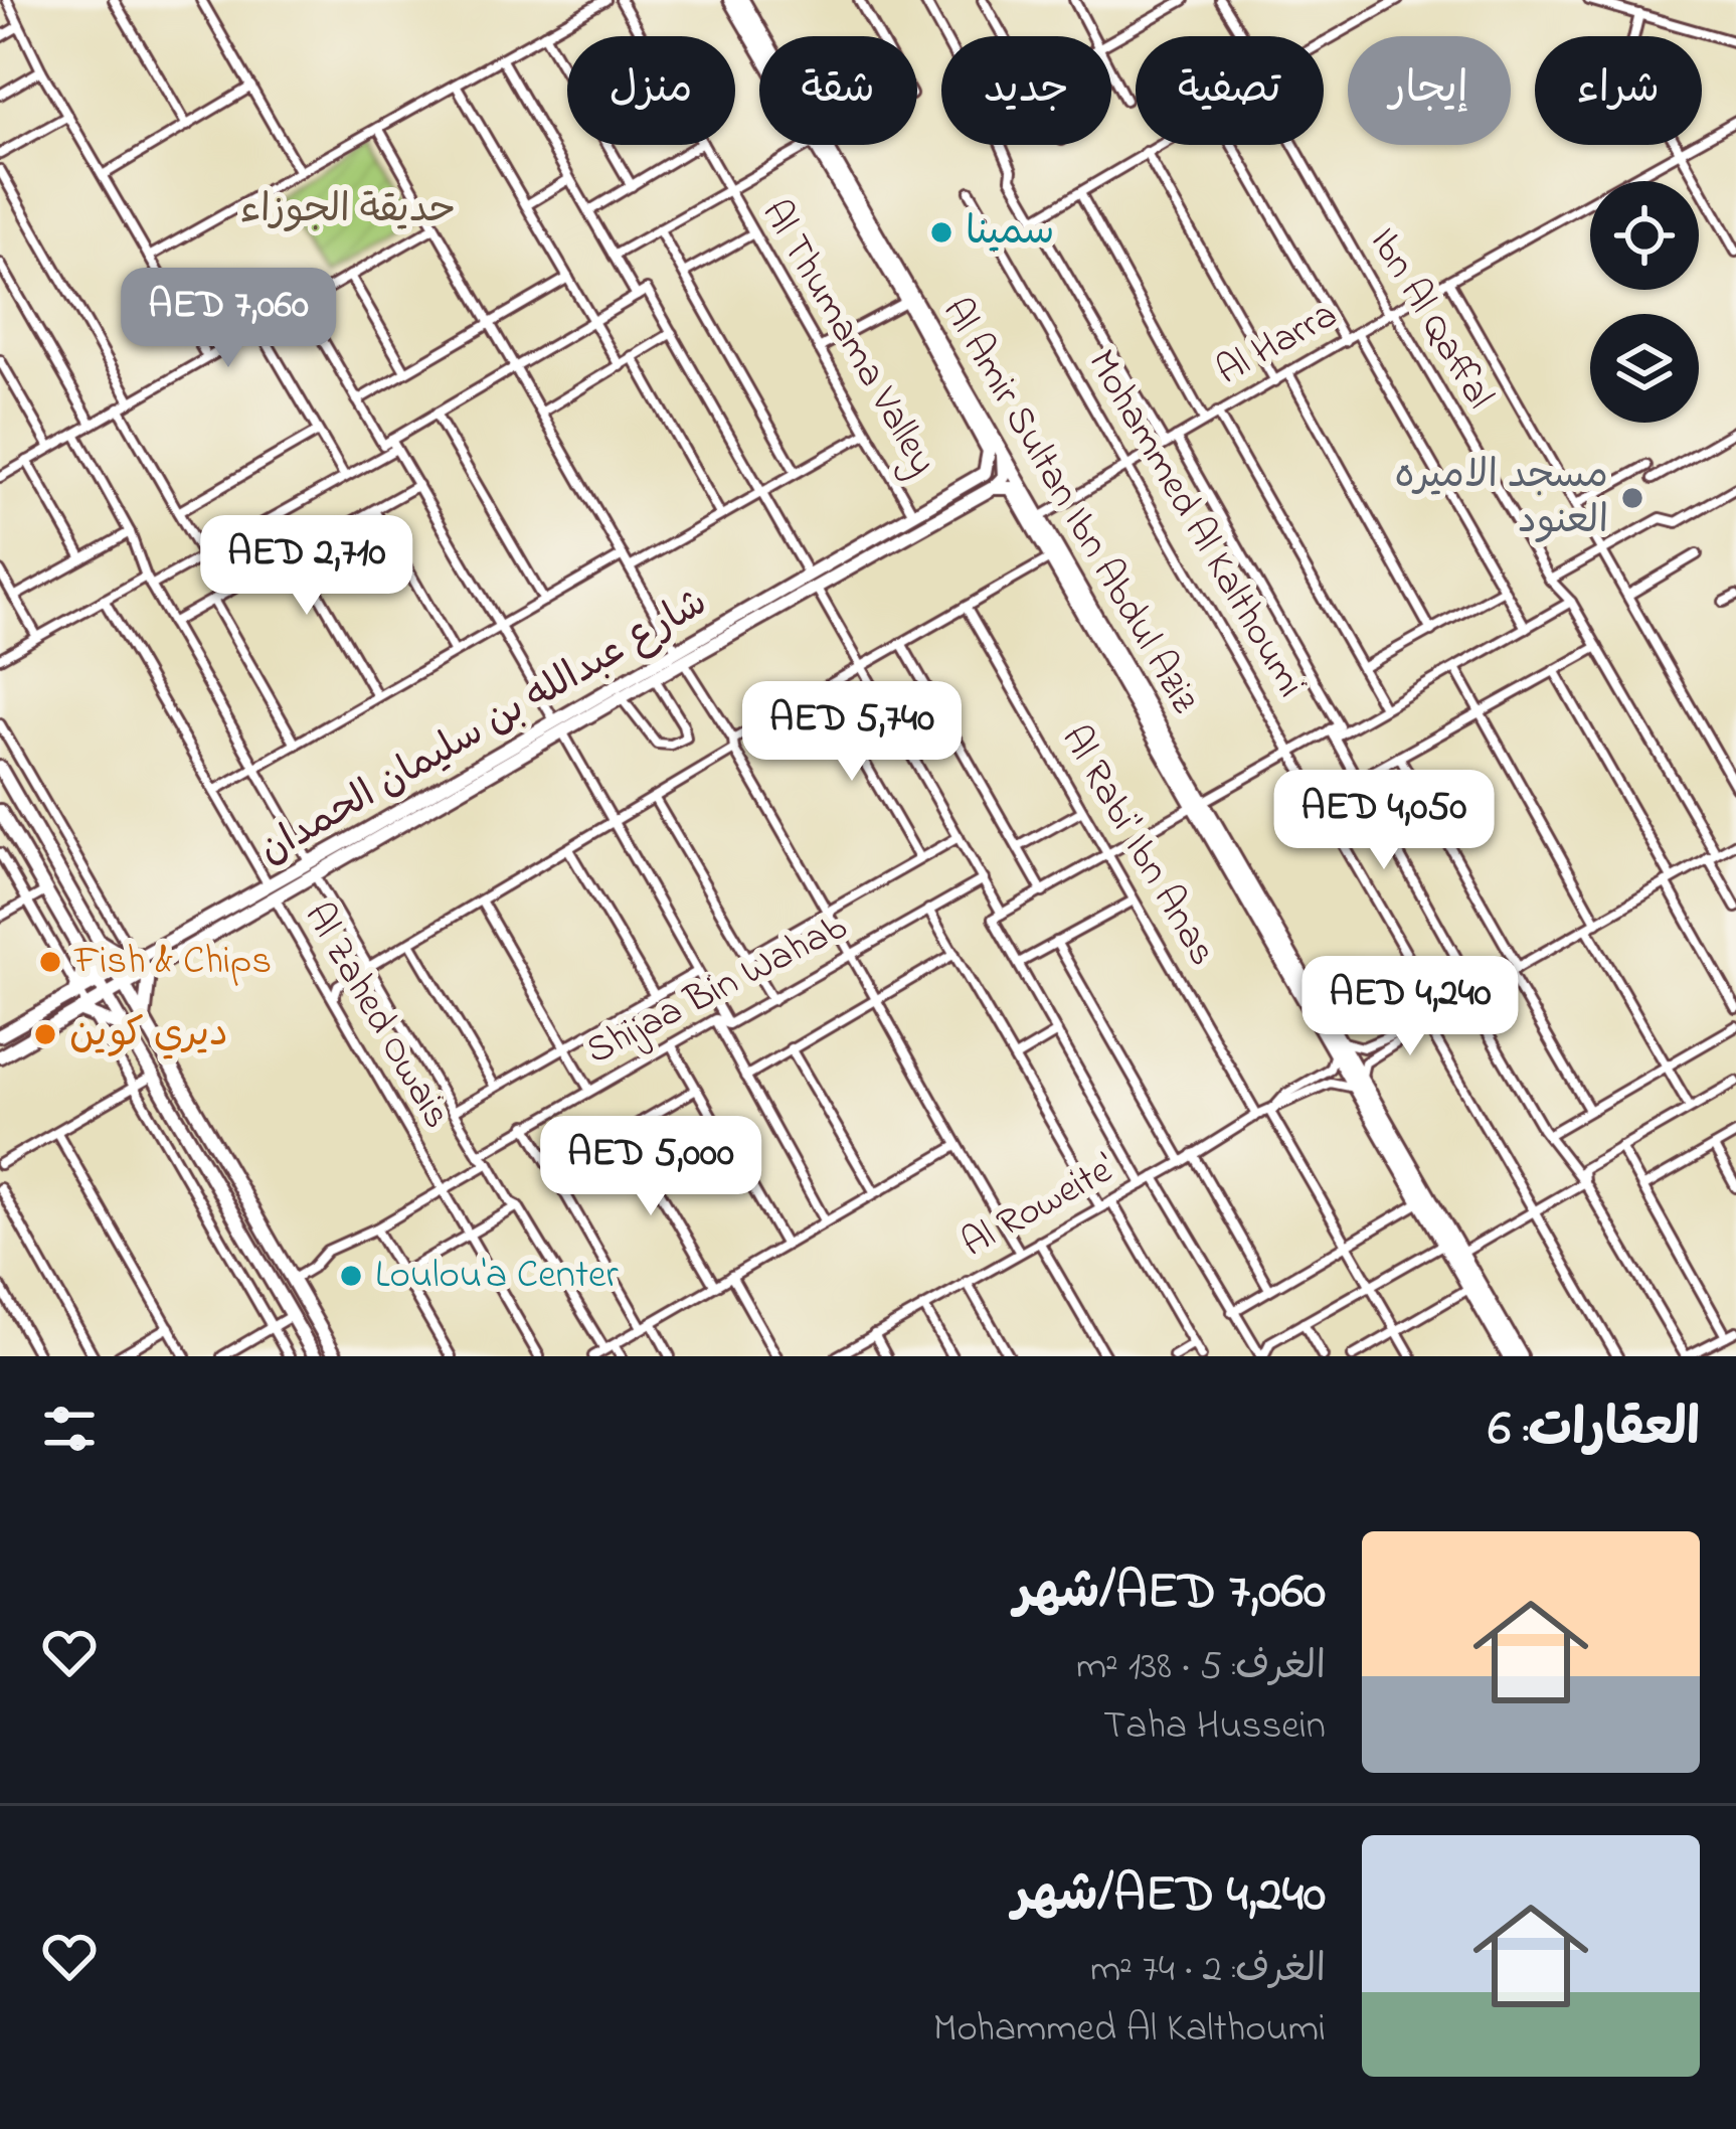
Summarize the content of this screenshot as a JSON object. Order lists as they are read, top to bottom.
{
  "streets": {
    "street": [
      "Ibn Al Qaffal",
      "Al Thumama Valley",
      "Al Harra",
      "Al Amir Sultan Ibn Abdul Aziz",
      "Mohammed Al Kalthoumi",
      "شارع عبدالله بن سليمان الحمدان",
      "Al Rabi' Ibn Anas",
      "Shijaa Bin Wahab",
      "Al Zahed Owais",
      "Al Roweite'"
    ]
  },
  "crossings": [
    ["Ibn Al Qaffal", "Al Harra"],
    ["Al Thumama Valley", "شارع عبدالله بن سليمان الحمدان"],
    ["Al Harra", "Al Amir Sultan Ibn Abdul Aziz"],
    ["Al Harra", "Mohammed Al Kalthoumi"],
    ["Al Amir Sultan Ibn Abdul Aziz", "شارع عبدالله بن سليمان الحمدان"],
    ["Al Amir Sultan Ibn Abdul Aziz", "Al Roweite'"],
    ["شارع عبدالله بن سليمان الحمدان", "Al Zahed Owais"],
    ["Al Rabi' Ibn Anas", "Al Roweite'"]
  ],
  "parks": ["حديقة الجوزاء"],
  "places": [
    "سمينا",
    "مسجد الاميره العنود",
    "Fish & Chips",
    "ديري كوين",
    "Loulou'a Center"
  ],
  "page": {
    "chip": [
      "شراء",
      "إيجار",
      "تصفية",
      "جديد",
      "شقة",
      "منزل"
    ],
    "price": [
      "AED 7,060",
      "AED 2,710",
      "AED 5,740",
      "AED 4,050",
      "AED 4,240",
      "AED 5,000"
    ],
    "heading": "العقارات: 6",
    "list": [
      {
        "name": "AED 7,060/شهر",
        "note": "الغرف: 5 · 138 m² · Taha Hussein"
      },
      {
        "name": "AED 4,240/شهر",
        "note": "الغرف: 2 · 74 m² · Mohammed Al Kalthoumi"
      }
    ]
  }
}
